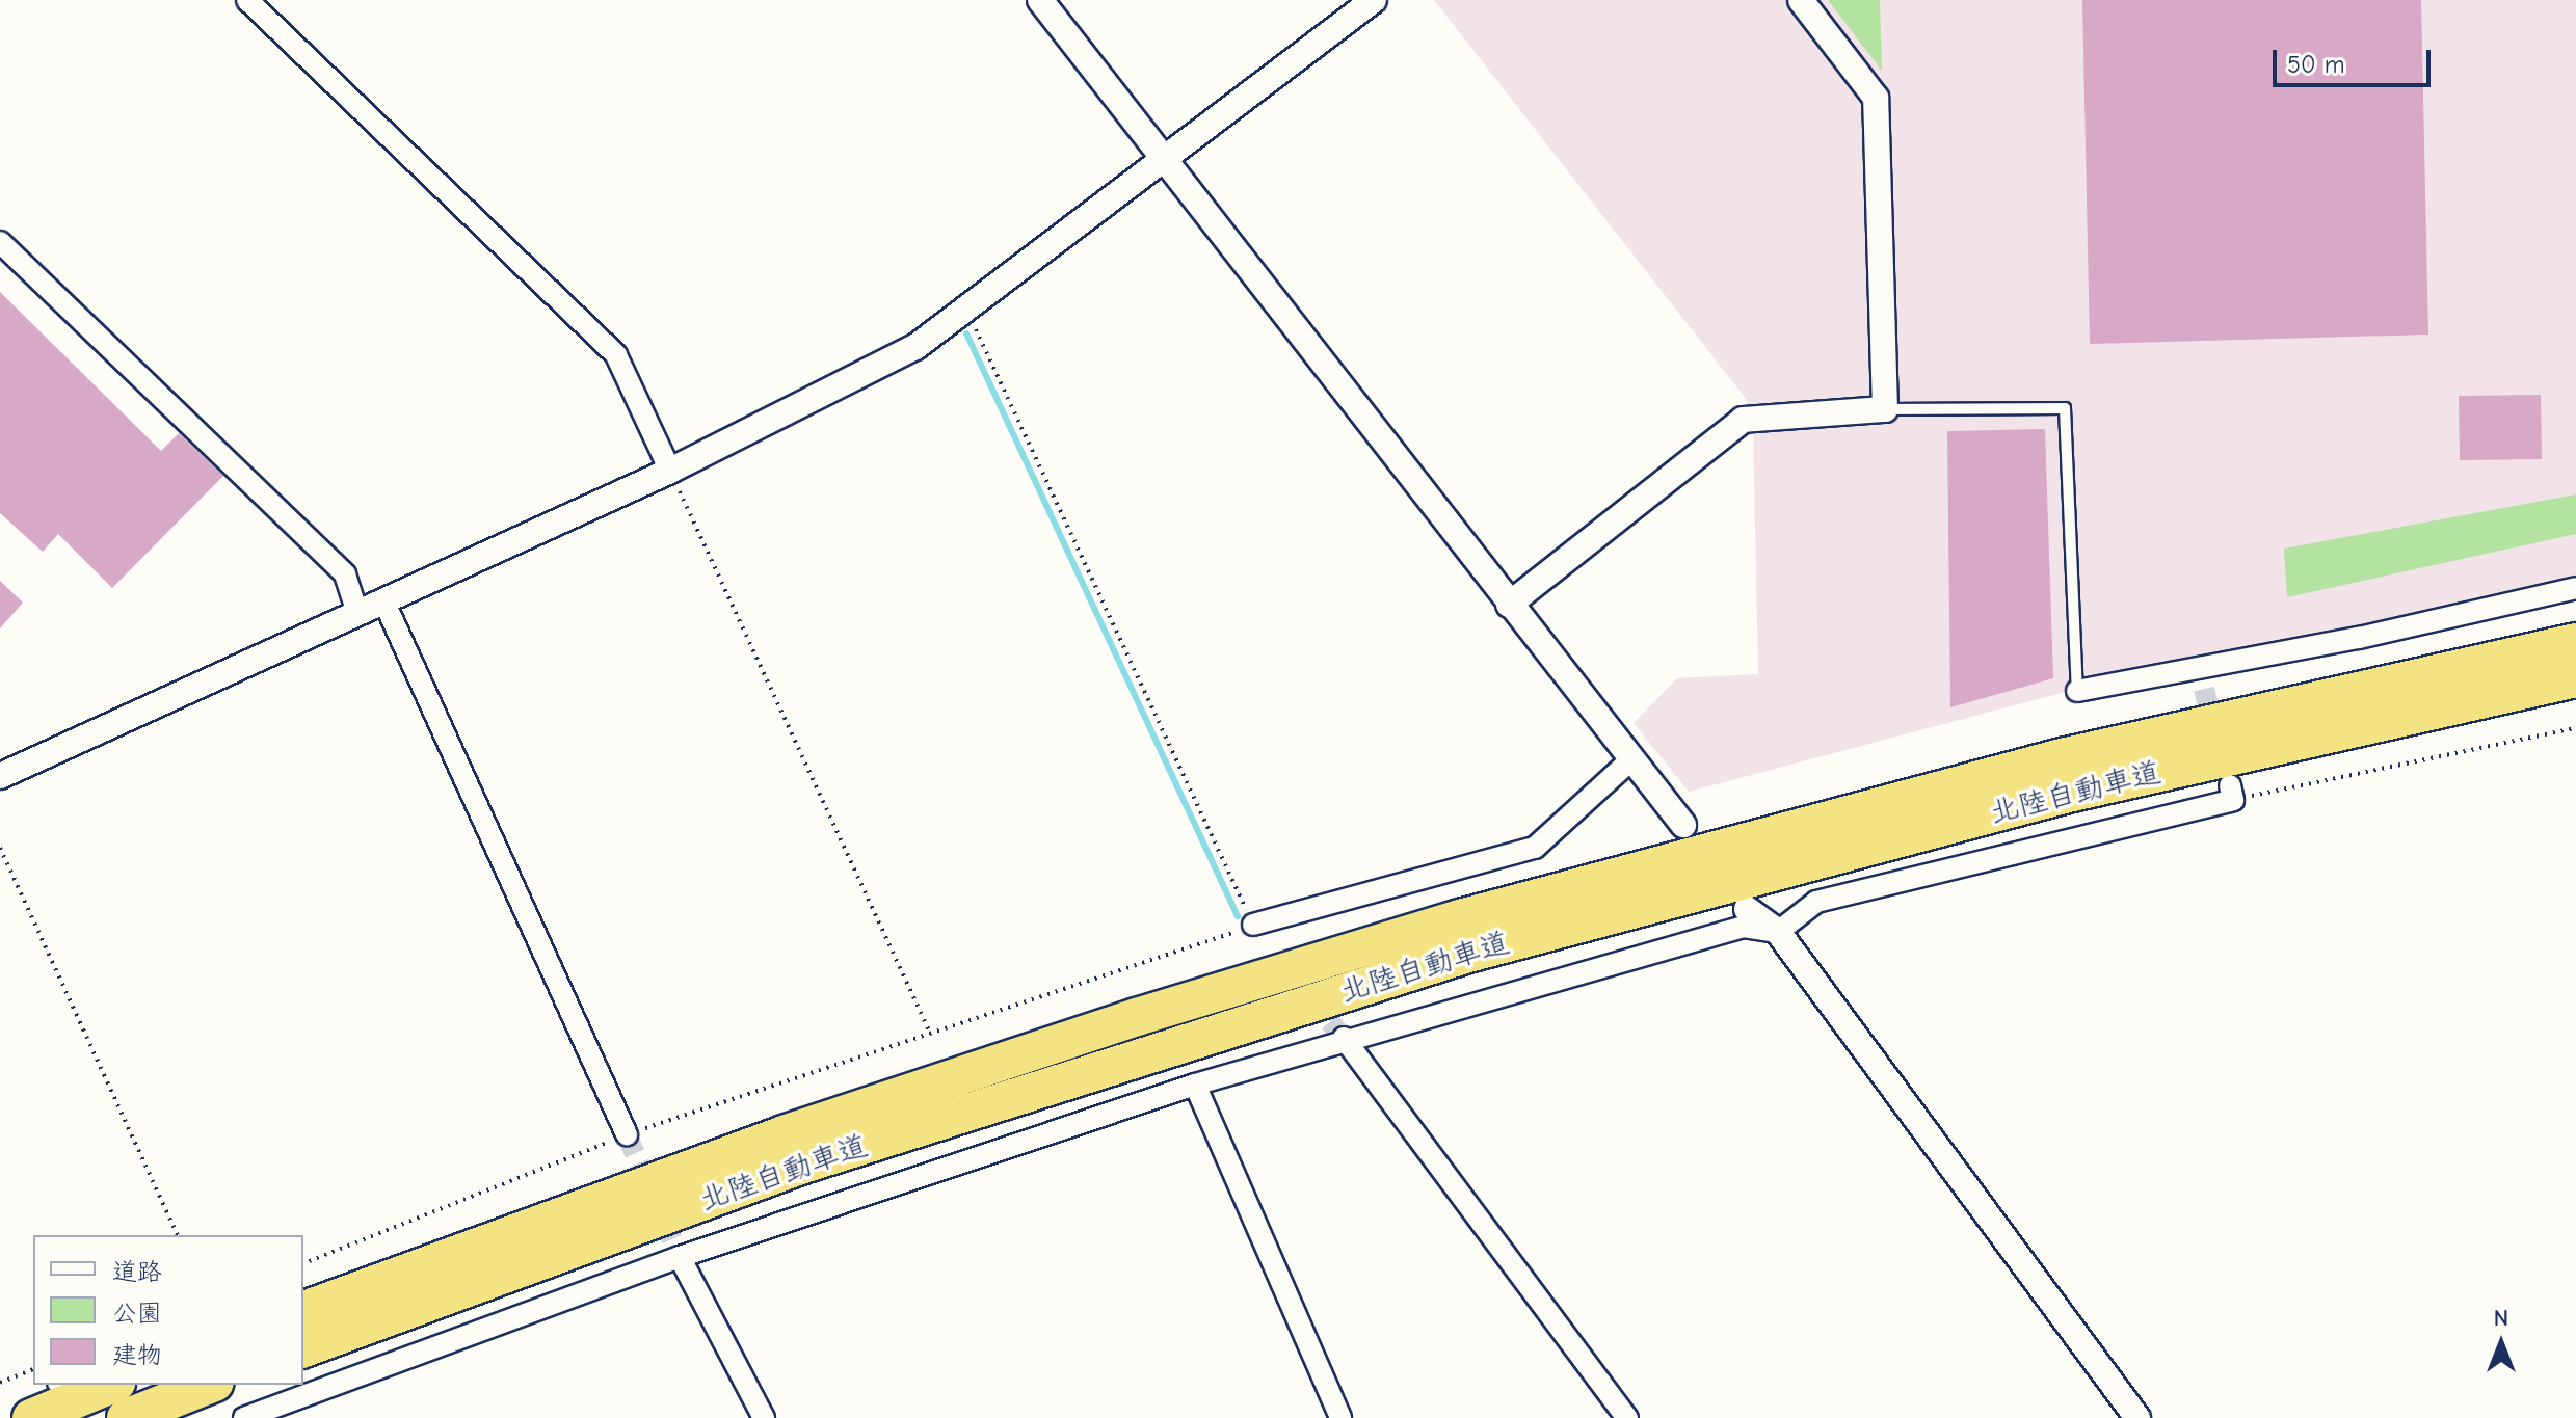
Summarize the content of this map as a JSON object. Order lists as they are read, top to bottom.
{
  "streets": {
    "highway": ["北陸自動車道"]
  },
  "legend": ["道路", "公園", "建物"],
  "scale_bar": "50 m",
  "north": "top"
}
